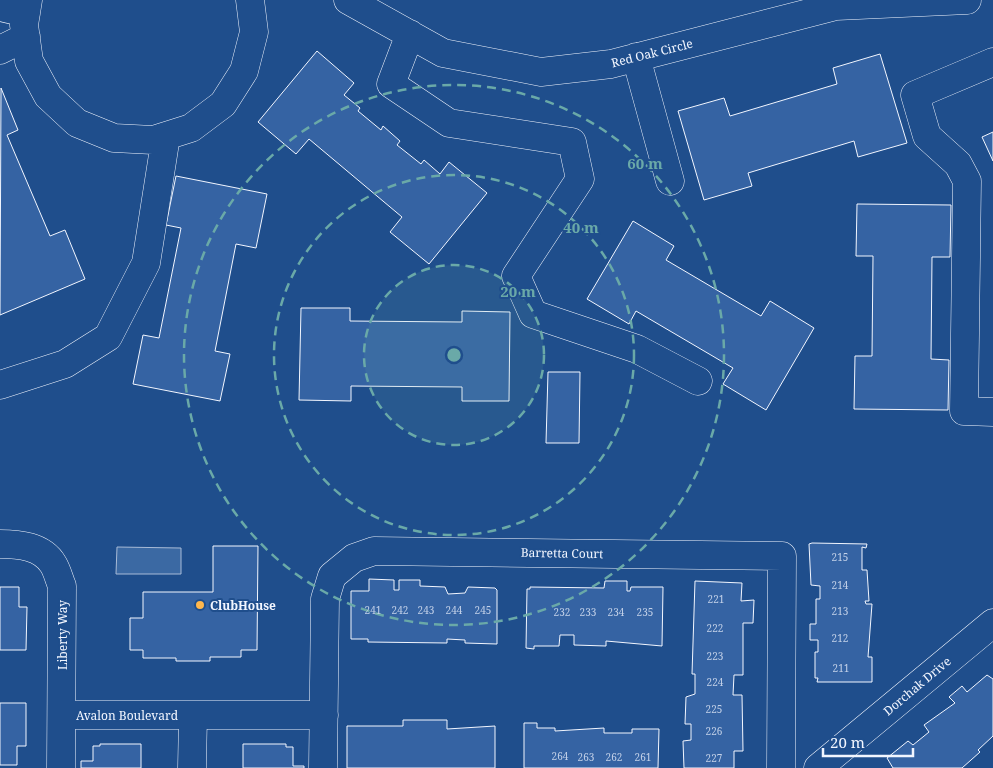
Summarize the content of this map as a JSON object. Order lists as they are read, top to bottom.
{
  "streets": {
    "street": [
      "Red Oak Circle",
      "Barretta Court",
      "Liberty Way",
      "Dorchak Drive",
      "Avalon Boulevard"
    ]
  },
  "crossings": [
    ["Barretta Court", "Avalon Boulevard"],
    ["Liberty Way", "Avalon Boulevard"]
  ],
  "places": ["ClubHouse"],
  "house_numbers": [
    "215",
    "214",
    "221",
    "241",
    "242",
    "243",
    "244",
    "245",
    "213",
    "232",
    "233",
    "234",
    "235",
    "222",
    "212",
    "223",
    "211",
    "224",
    "225",
    "226",
    "264",
    "263",
    "262",
    "261",
    "227"
  ],
  "scale_bar": "20 m",
  "rings": ["60 m", "40 m", "20 m"]
}
